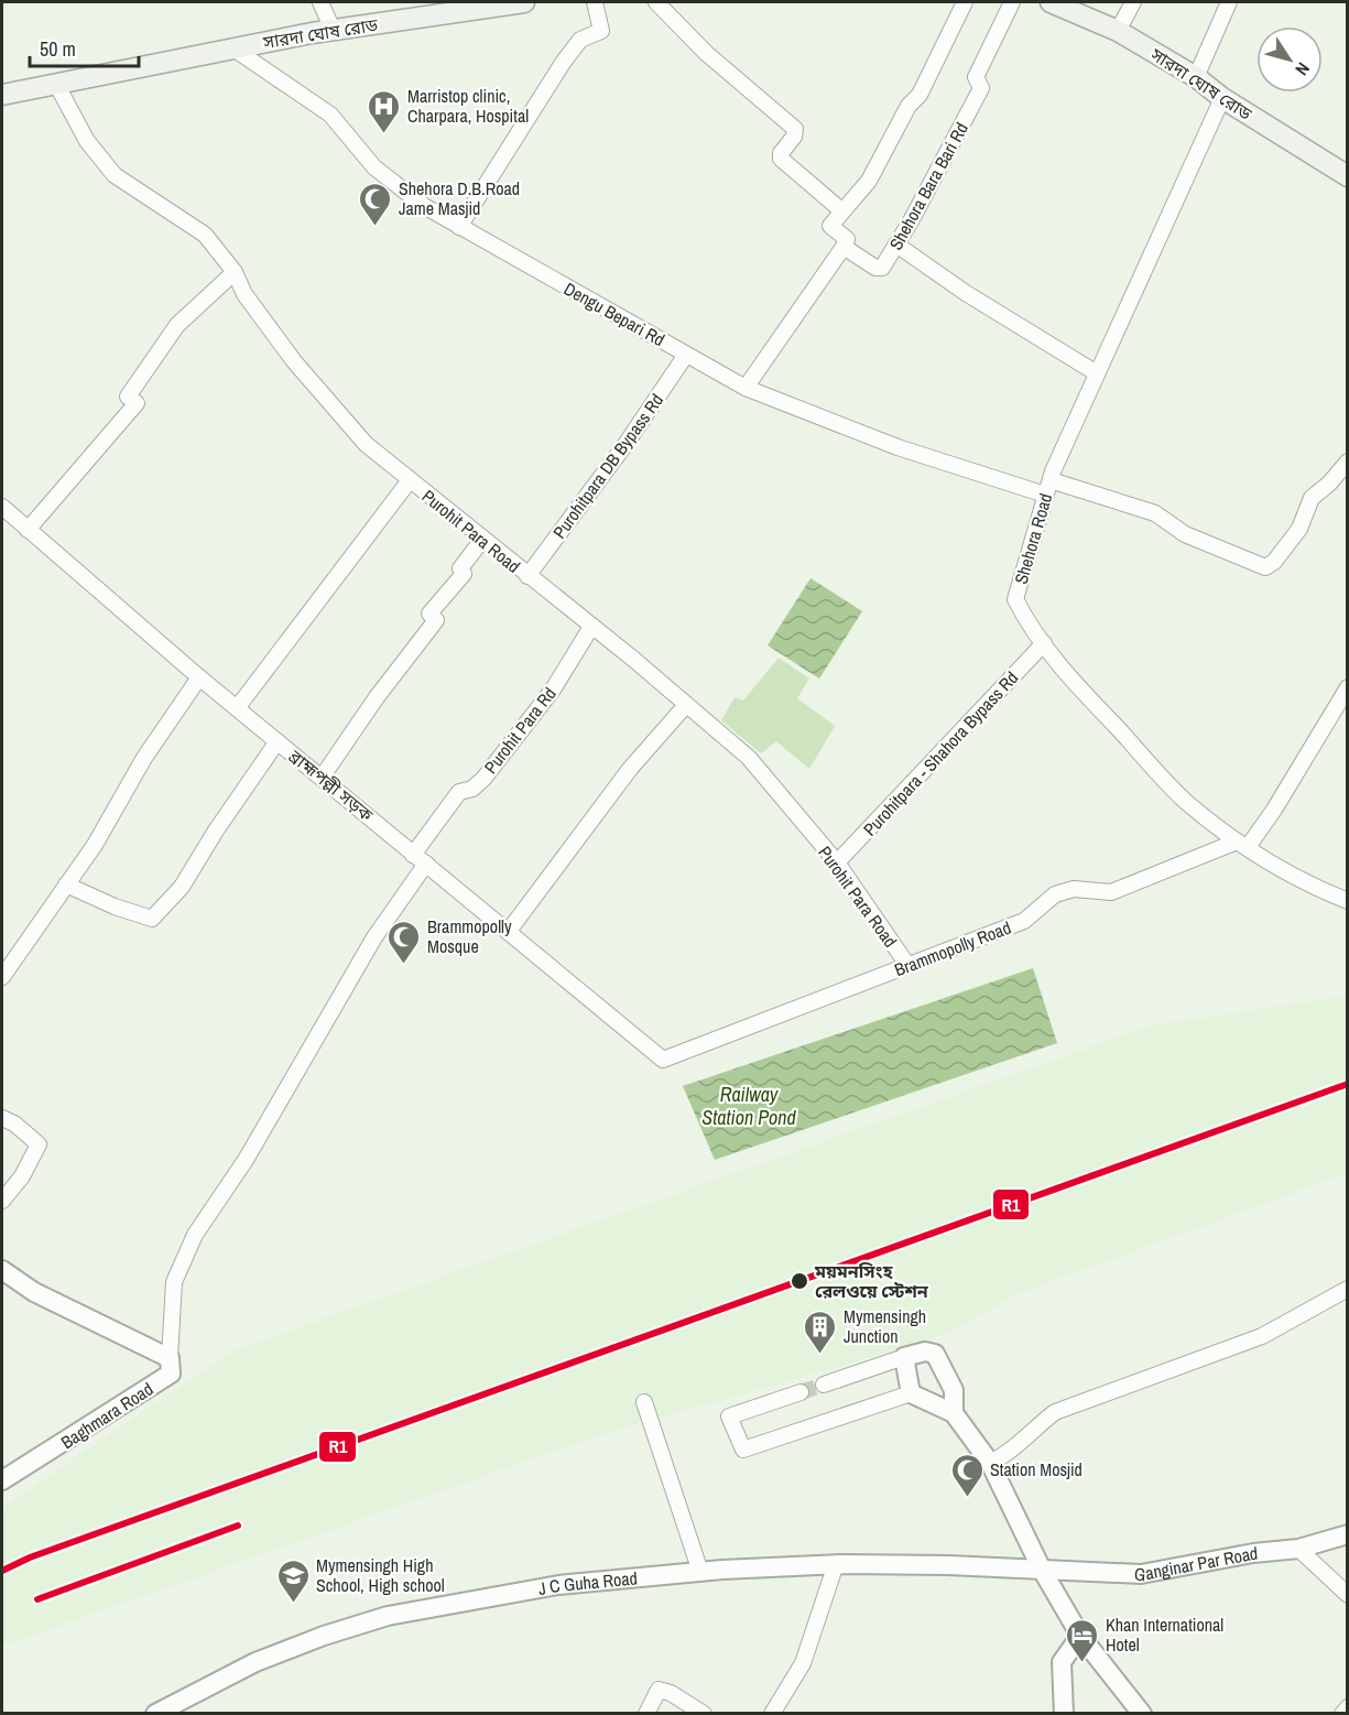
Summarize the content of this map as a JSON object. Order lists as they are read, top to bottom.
{
  "streets": {
    "main road": ["সারদা ঘোষ রোড"],
    "street": [
      "Shehora Bara Bari Rd",
      "Dengu Bepari Rd",
      "Purohitpara DB Bypass Rd",
      "Purohit Para Road",
      "Shehora Road",
      "Purohit Para Rd",
      "Purohitpara - Shahora Bypass Rd",
      "ব্রাহ্মপল্লী সড়ক",
      "Brammopolly Road",
      "Baghmara Road",
      "Ganginar Par Road",
      "J C Guha Road"
    ]
  },
  "crossings": [
    ["সারদা ঘোষ রোড", "Dengu Bepari Rd"],
    ["সারদা ঘোষ রোড", "Purohit Para Road"],
    ["সারদা ঘোষ রোড", "Shehora Road"],
    ["Dengu Bepari Rd", "Purohitpara DB Bypass Rd"],
    ["Dengu Bepari Rd", "Shehora Road"],
    ["Purohitpara DB Bypass Rd", "Purohit Para Road"],
    ["Purohit Para Road", "Purohit Para Rd"],
    ["Purohit Para Road", "Purohitpara - Shahora Bypass Rd"],
    ["Purohit Para Road", "Brammopolly Road"],
    ["Shehora Road", "Purohitpara - Shahora Bypass Rd"],
    ["Shehora Road", "Brammopolly Road"],
    ["Purohit Para Rd", "ব্রাহ্মপল্লী সড়ক"],
    ["ব্রাহ্মপল্লী সড়ক", "Brammopolly Road"],
    ["Ganginar Par Road", "J C Guha Road"]
  ],
  "water": ["Railway Station Pond"],
  "places": {
    "hospital": ["Marristop clinic, Charpara, Hospital"],
    "mosque": ["Shehora D.B.Road Jame Masjid", "Brammopolly Mosque", "Station Mosjid"],
    "other": ["ময়মনসিংহ রেলওয়ে স্টেশন"],
    "building": ["Mymensingh Junction"],
    "school or university": ["Mymensingh High School, High school"],
    "hotel": ["Khan International Hotel"]
  },
  "lines": ["transit line R1"],
  "scale_bar": "50 m",
  "north": "bottom right"
}
